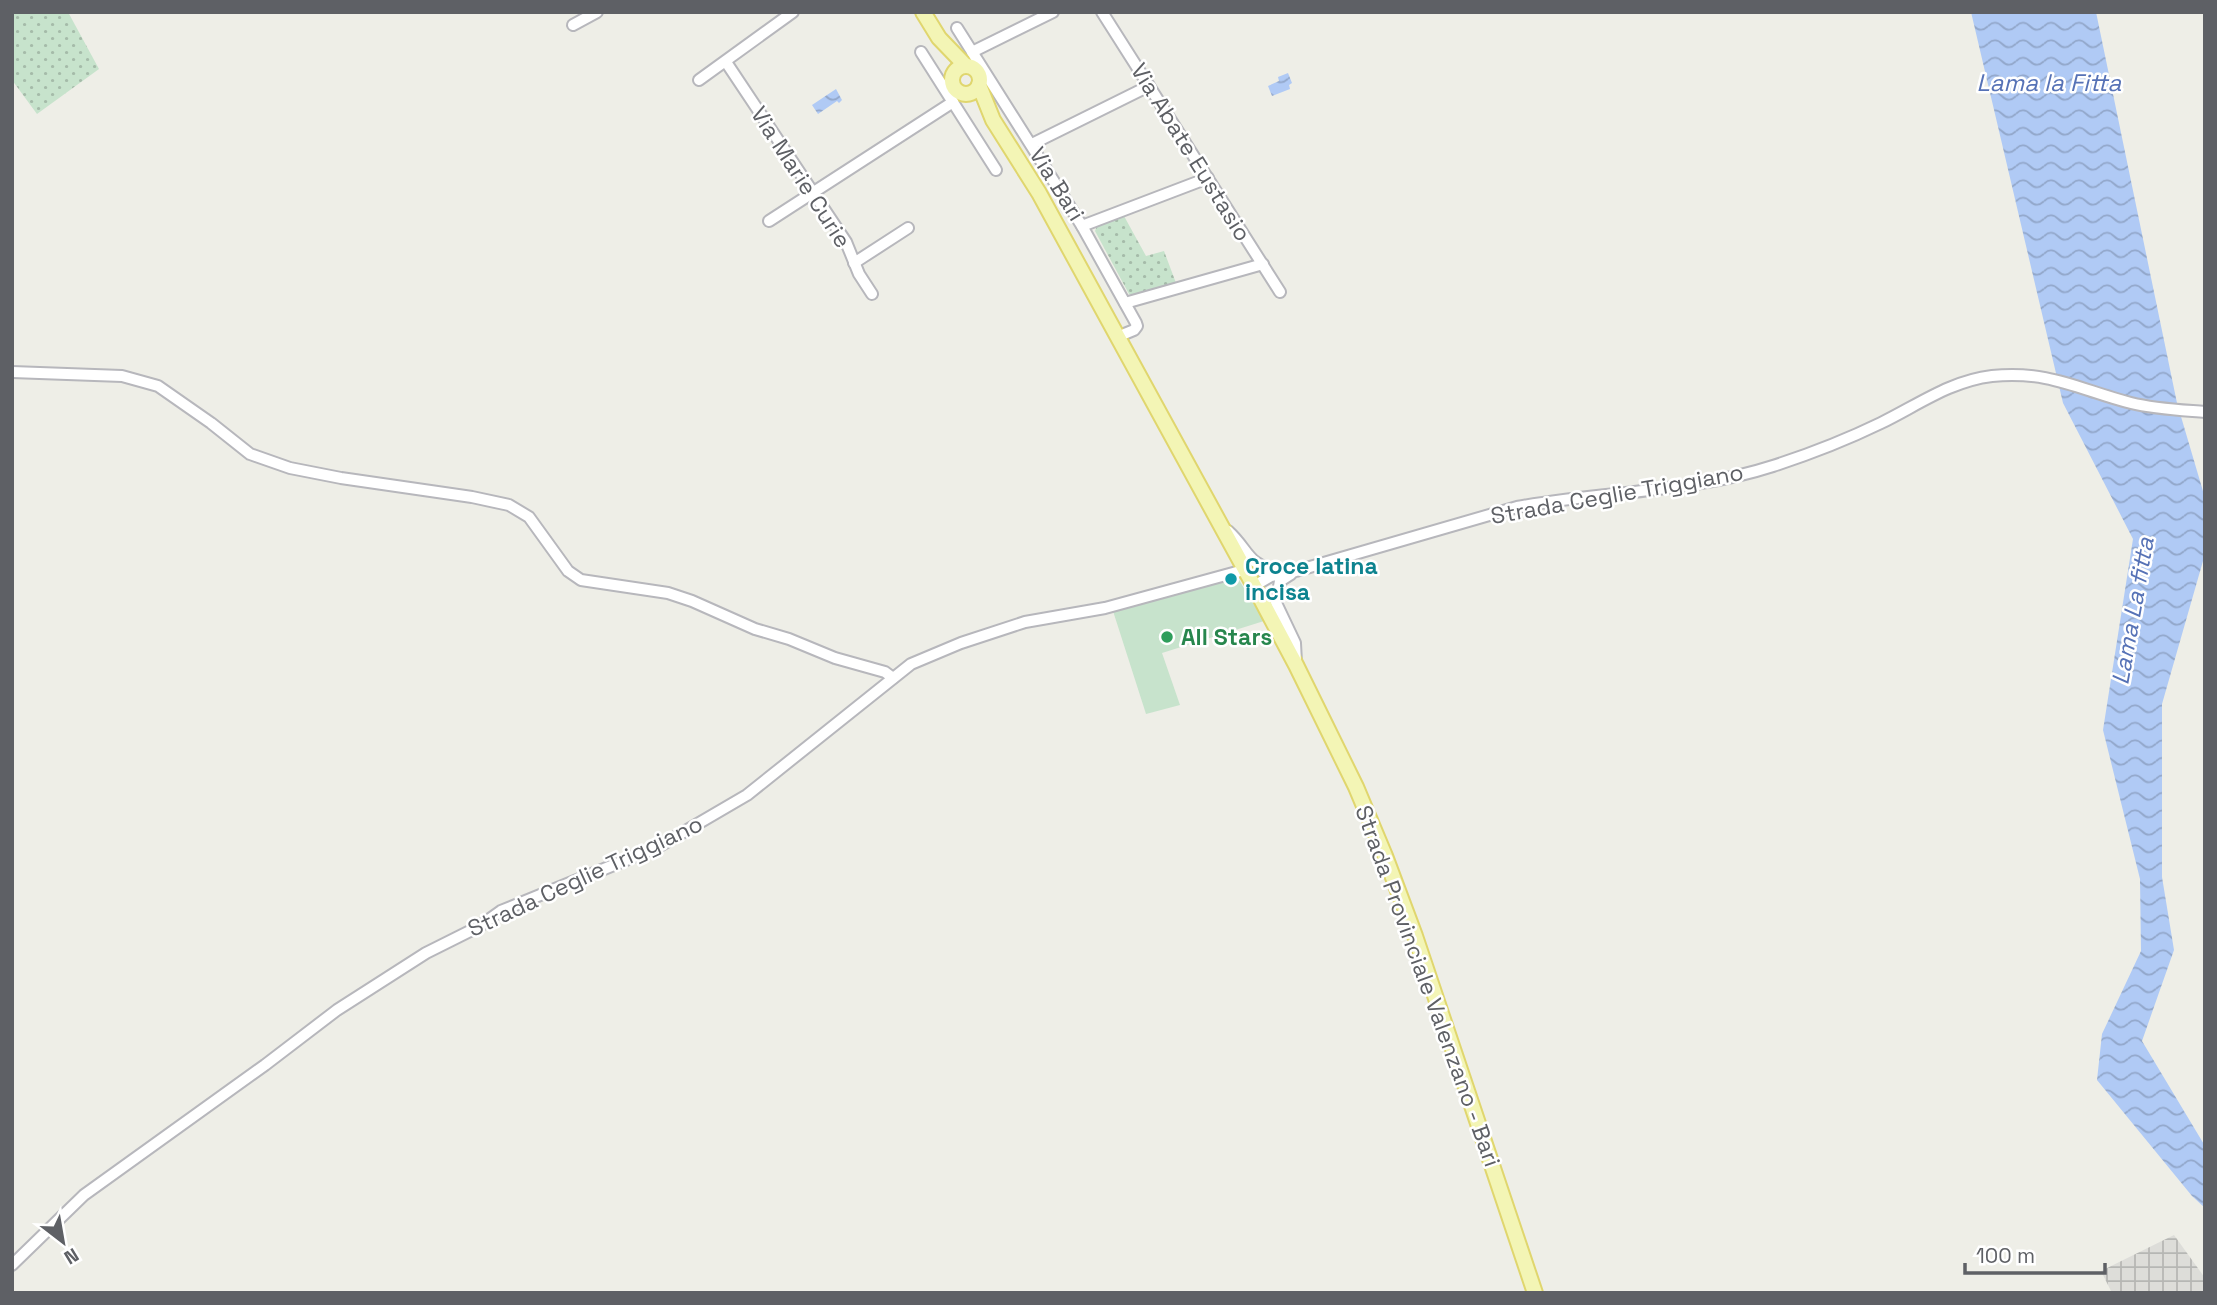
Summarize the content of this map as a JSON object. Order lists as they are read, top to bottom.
{
  "streets": {
    "main road": ["Via Bari", "Strada Provinciale Valenzano - Bari"],
    "street": ["Via Abate Eustasio", "Via Marie Curie", "Strada Ceglie Triggiano"]
  },
  "crossings": [
    ["Via Bari", "Strada Provinciale Valenzano - Bari"],
    ["Strada Ceglie Triggiano", "Strada Provinciale Valenzano - Bari"]
  ],
  "water": ["Lama la Fitta", "Lama La fitta"],
  "places": ["Croce latina incisa", "All Stars"],
  "scale_bar": "100 m",
  "north": "bottom right"
}
